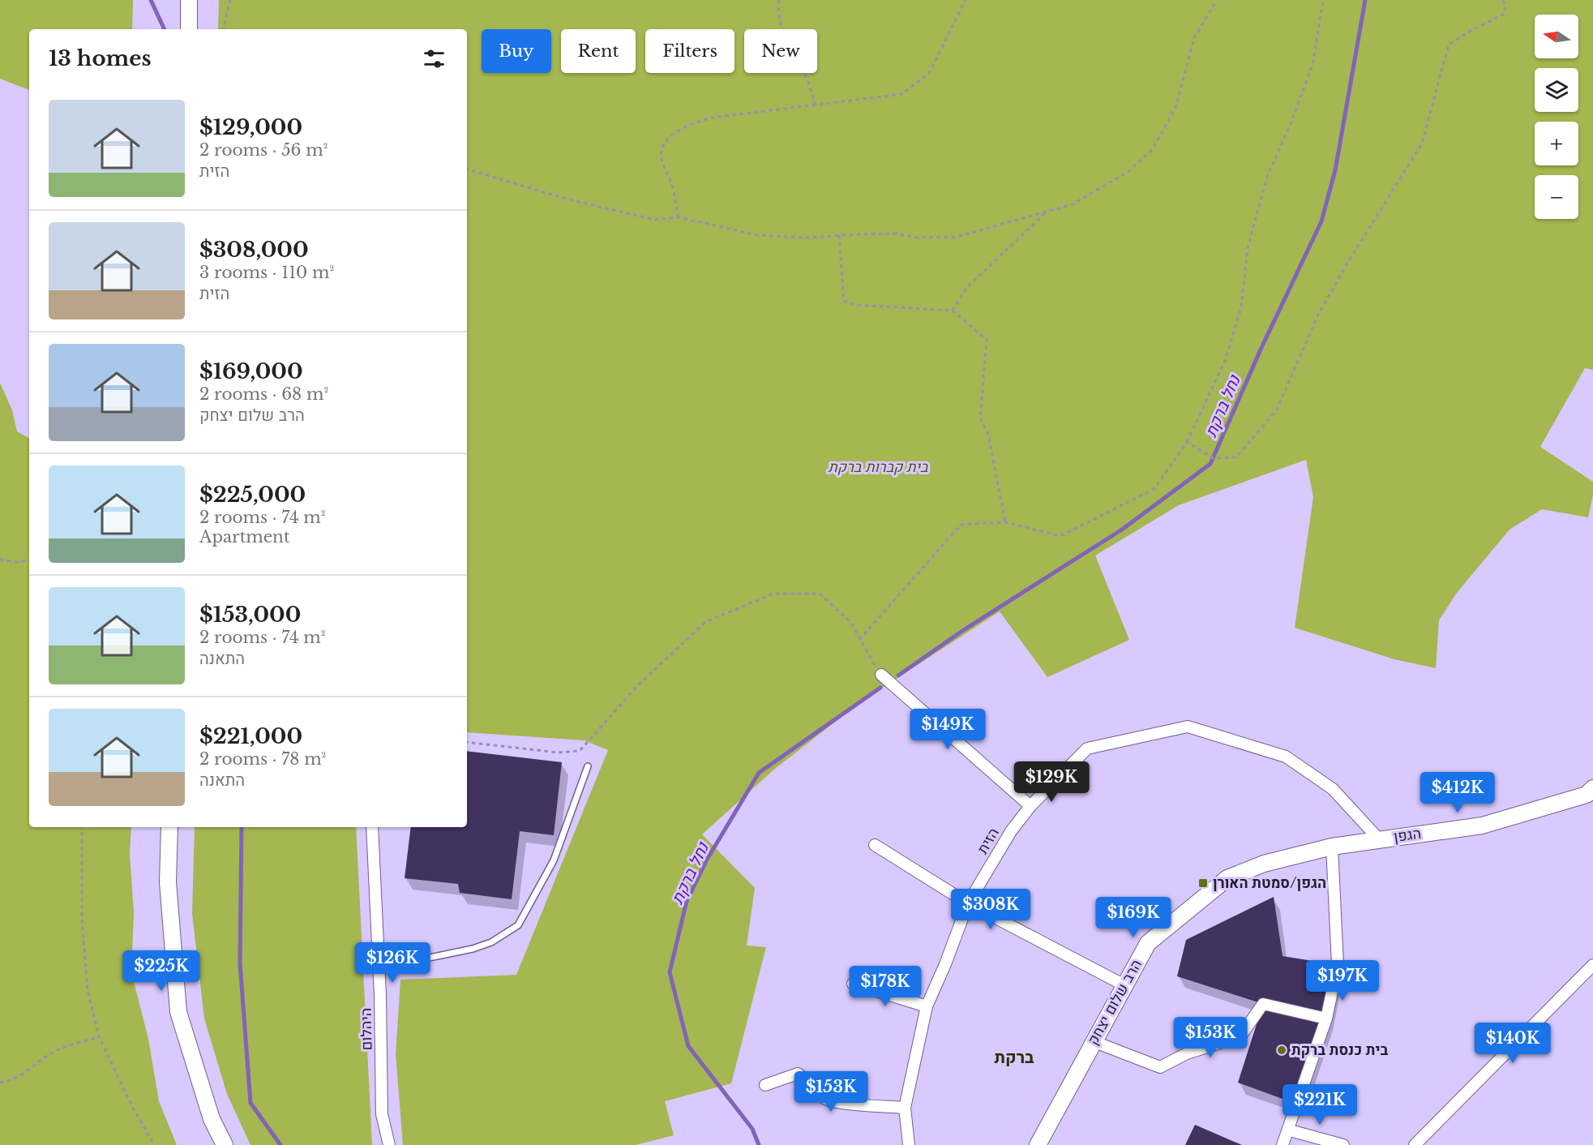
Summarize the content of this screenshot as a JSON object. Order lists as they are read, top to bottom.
{
  "streets": {
    "street": [
      "הגפן",
      "הזית",
      "הרב שלום יצחק",
      "היהלום"
    ]
  },
  "crossings": [
    ["הגפן", "הזית"],
    ["הגפן", "הרב שלום יצחק"]
  ],
  "districts": ["ברקת"],
  "water": ["נחל ברקת"],
  "parks": ["בית קברות ברקת"],
  "places": {
    "transit": ["הגפן/סמטת האורן"],
    "other": ["בית כנסת ברקת"]
  },
  "north": "left",
  "page": {
    "map_buttons": ["+", "−"],
    "chip": [
      "Buy",
      "Rent",
      "Filters",
      "New"
    ],
    "heading": "13 homes",
    "list": [
      {
        "name": "$129,000",
        "note": "2 rooms · 56 m² · הזית"
      },
      {
        "name": "$308,000",
        "note": "3 rooms · 110 m² · הזית"
      },
      {
        "name": "$169,000",
        "note": "2 rooms · 68 m² · הרב שלום יצחק"
      },
      {
        "name": "$225,000",
        "note": "2 rooms · 74 m² · Apartment"
      },
      {
        "name": "$153,000",
        "note": "2 rooms · 74 m² · התאנה"
      },
      {
        "name": "$221,000",
        "note": "2 rooms · 78 m² · התאנה"
      }
    ],
    "price": [
      "$149K",
      "$129K",
      "$412K",
      "$308K",
      "$169K",
      "$126K",
      "$225K",
      "$197K",
      "$178K",
      "$153K",
      "$140K",
      "$153K",
      "$221K"
    ]
  }
}
